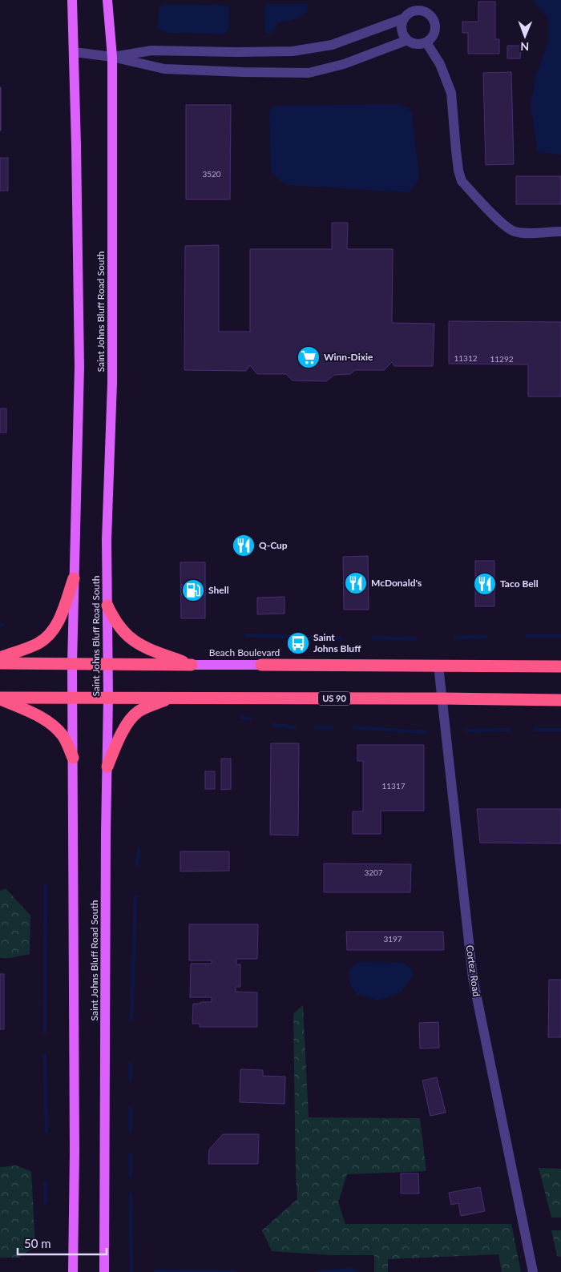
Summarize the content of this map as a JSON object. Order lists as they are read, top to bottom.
{
  "streets": {
    "highway": ["Beach Boulevard", "US 90"],
    "main road": ["Saint Johns Bluff Road South"],
    "street": ["Cortez Road"]
  },
  "crossings": [
    ["Saint Johns Bluff Road South", "Beach Boulevard"],
    ["Saint Johns Bluff Road South", "US 90"],
    ["Beach Boulevard", "Cortez Road"],
    ["US 90", "Cortez Road"]
  ],
  "places": {
    "supermarket": ["Winn-Dixie"],
    "restaurant": ["Q-Cup", "McDonald's", "Taco Bell"],
    "fuel station": ["Shell"],
    "bus stop": ["Saint Johns Bluff"]
  },
  "house_numbers": [
    "3520",
    "11312",
    "11292",
    "11317",
    "3207",
    "3197"
  ],
  "scale_bar": "50 m",
  "north": "bottom"
}
